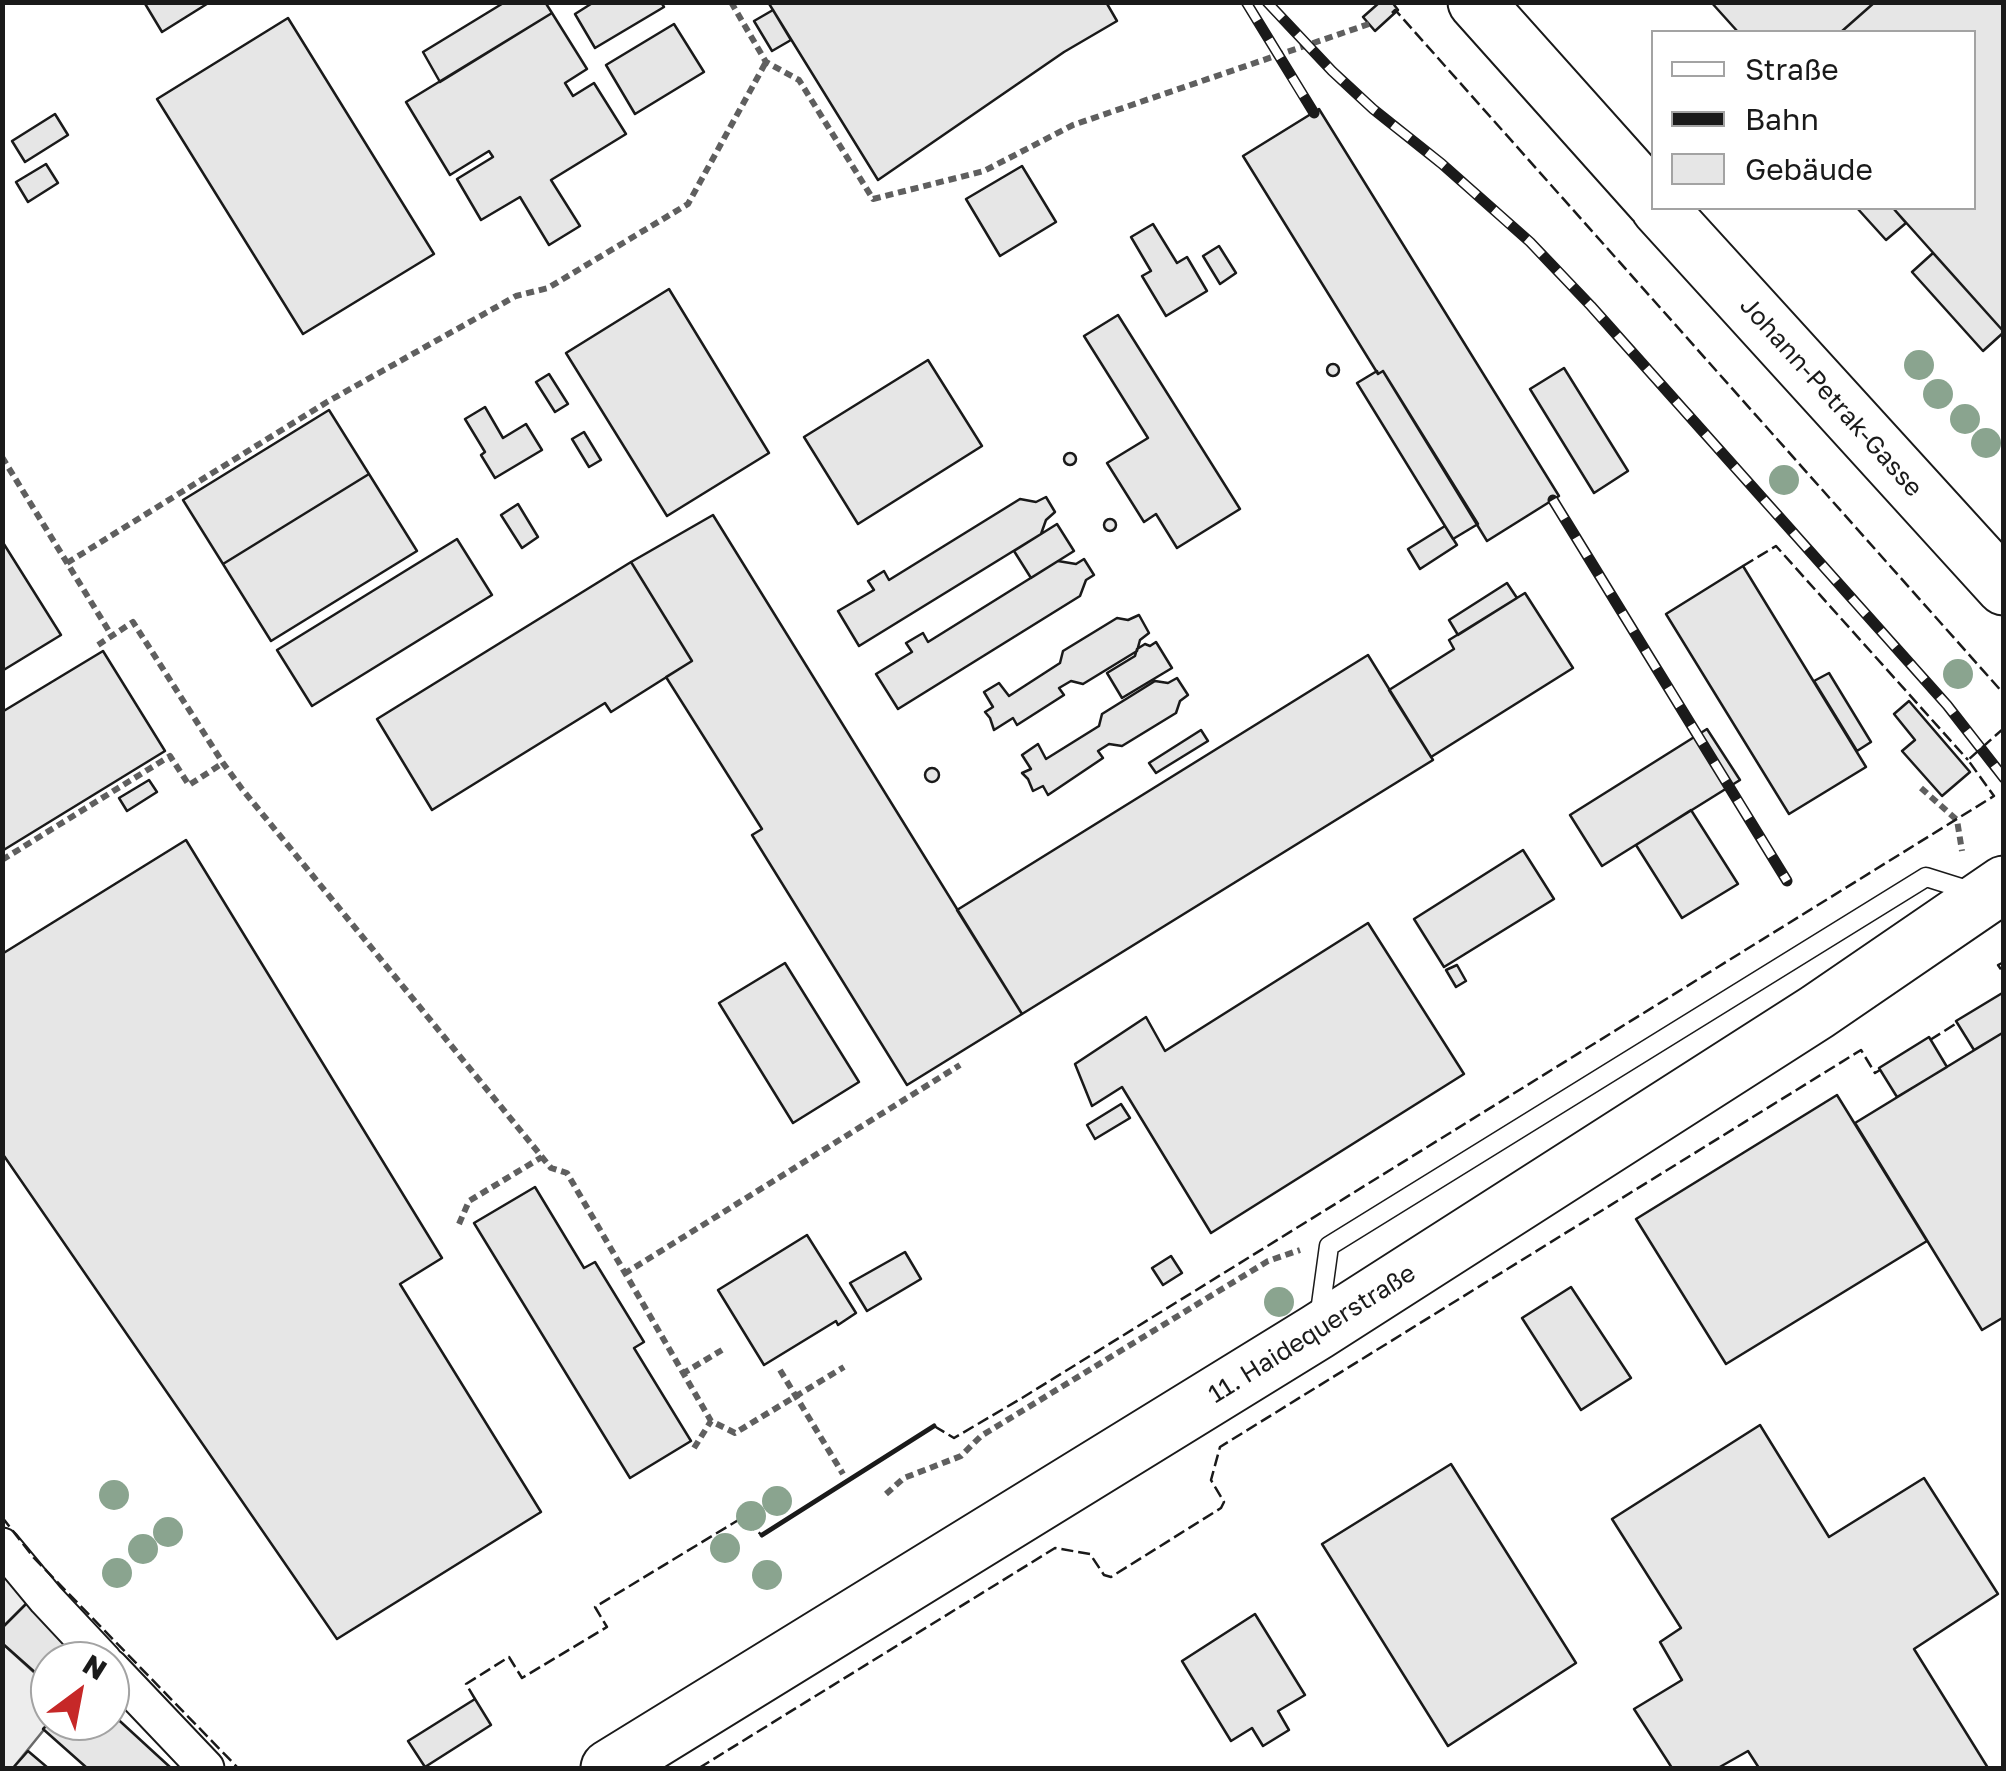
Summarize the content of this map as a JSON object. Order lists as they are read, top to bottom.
{
  "streets": {
    "main road": ["Johann-Petrak-Gasse", "11. Haidequerstraße"]
  },
  "legend": ["Straße", "Bahn", "Gebäude"],
  "north": "top right"
}
